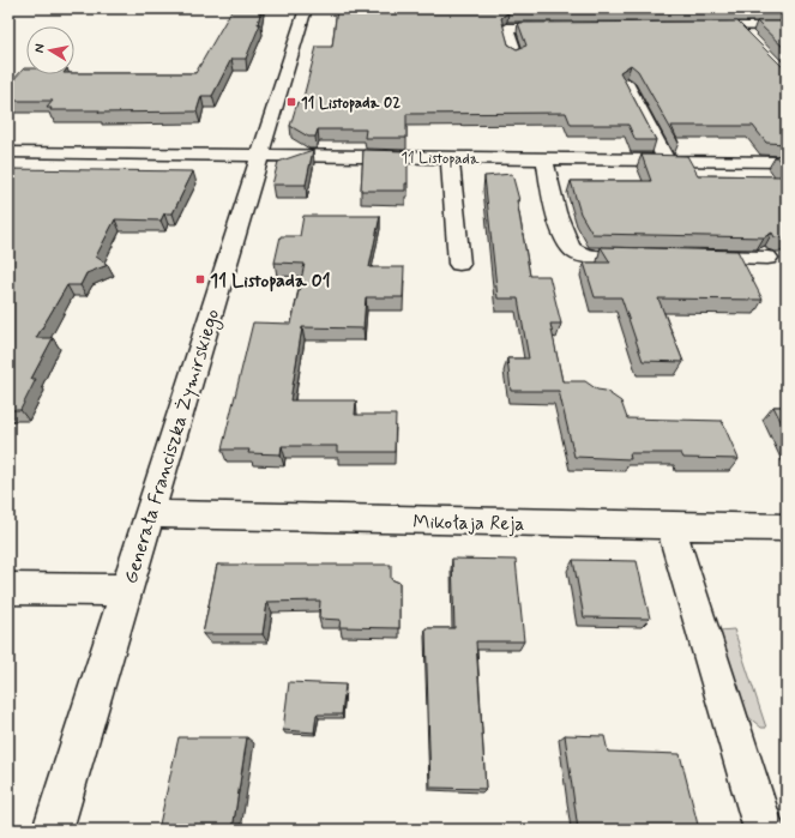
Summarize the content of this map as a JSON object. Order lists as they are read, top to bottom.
{
  "streets": {
    "street": ["11 Listopada", "Generała Franciszka Żymirskiego", "Mikołaja Reja"]
  },
  "crossings": [
    ["11 Listopada", "Generała Franciszka Żymirskiego"],
    ["Generała Franciszka Żymirskiego", "Mikołaja Reja"]
  ],
  "places": {
    "transit": ["11 Listopada 02", "11 Listopada 01"]
  },
  "north": "left"
}
